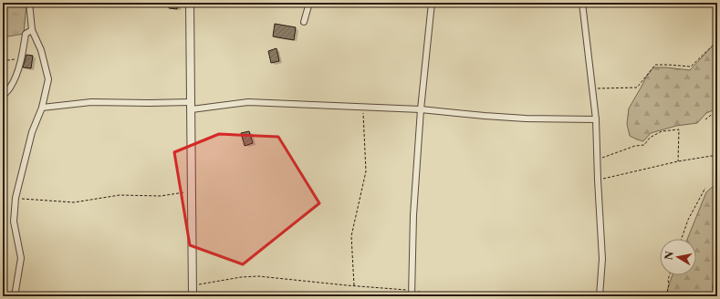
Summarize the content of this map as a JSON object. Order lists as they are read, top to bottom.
{
  "north": "left"
}
